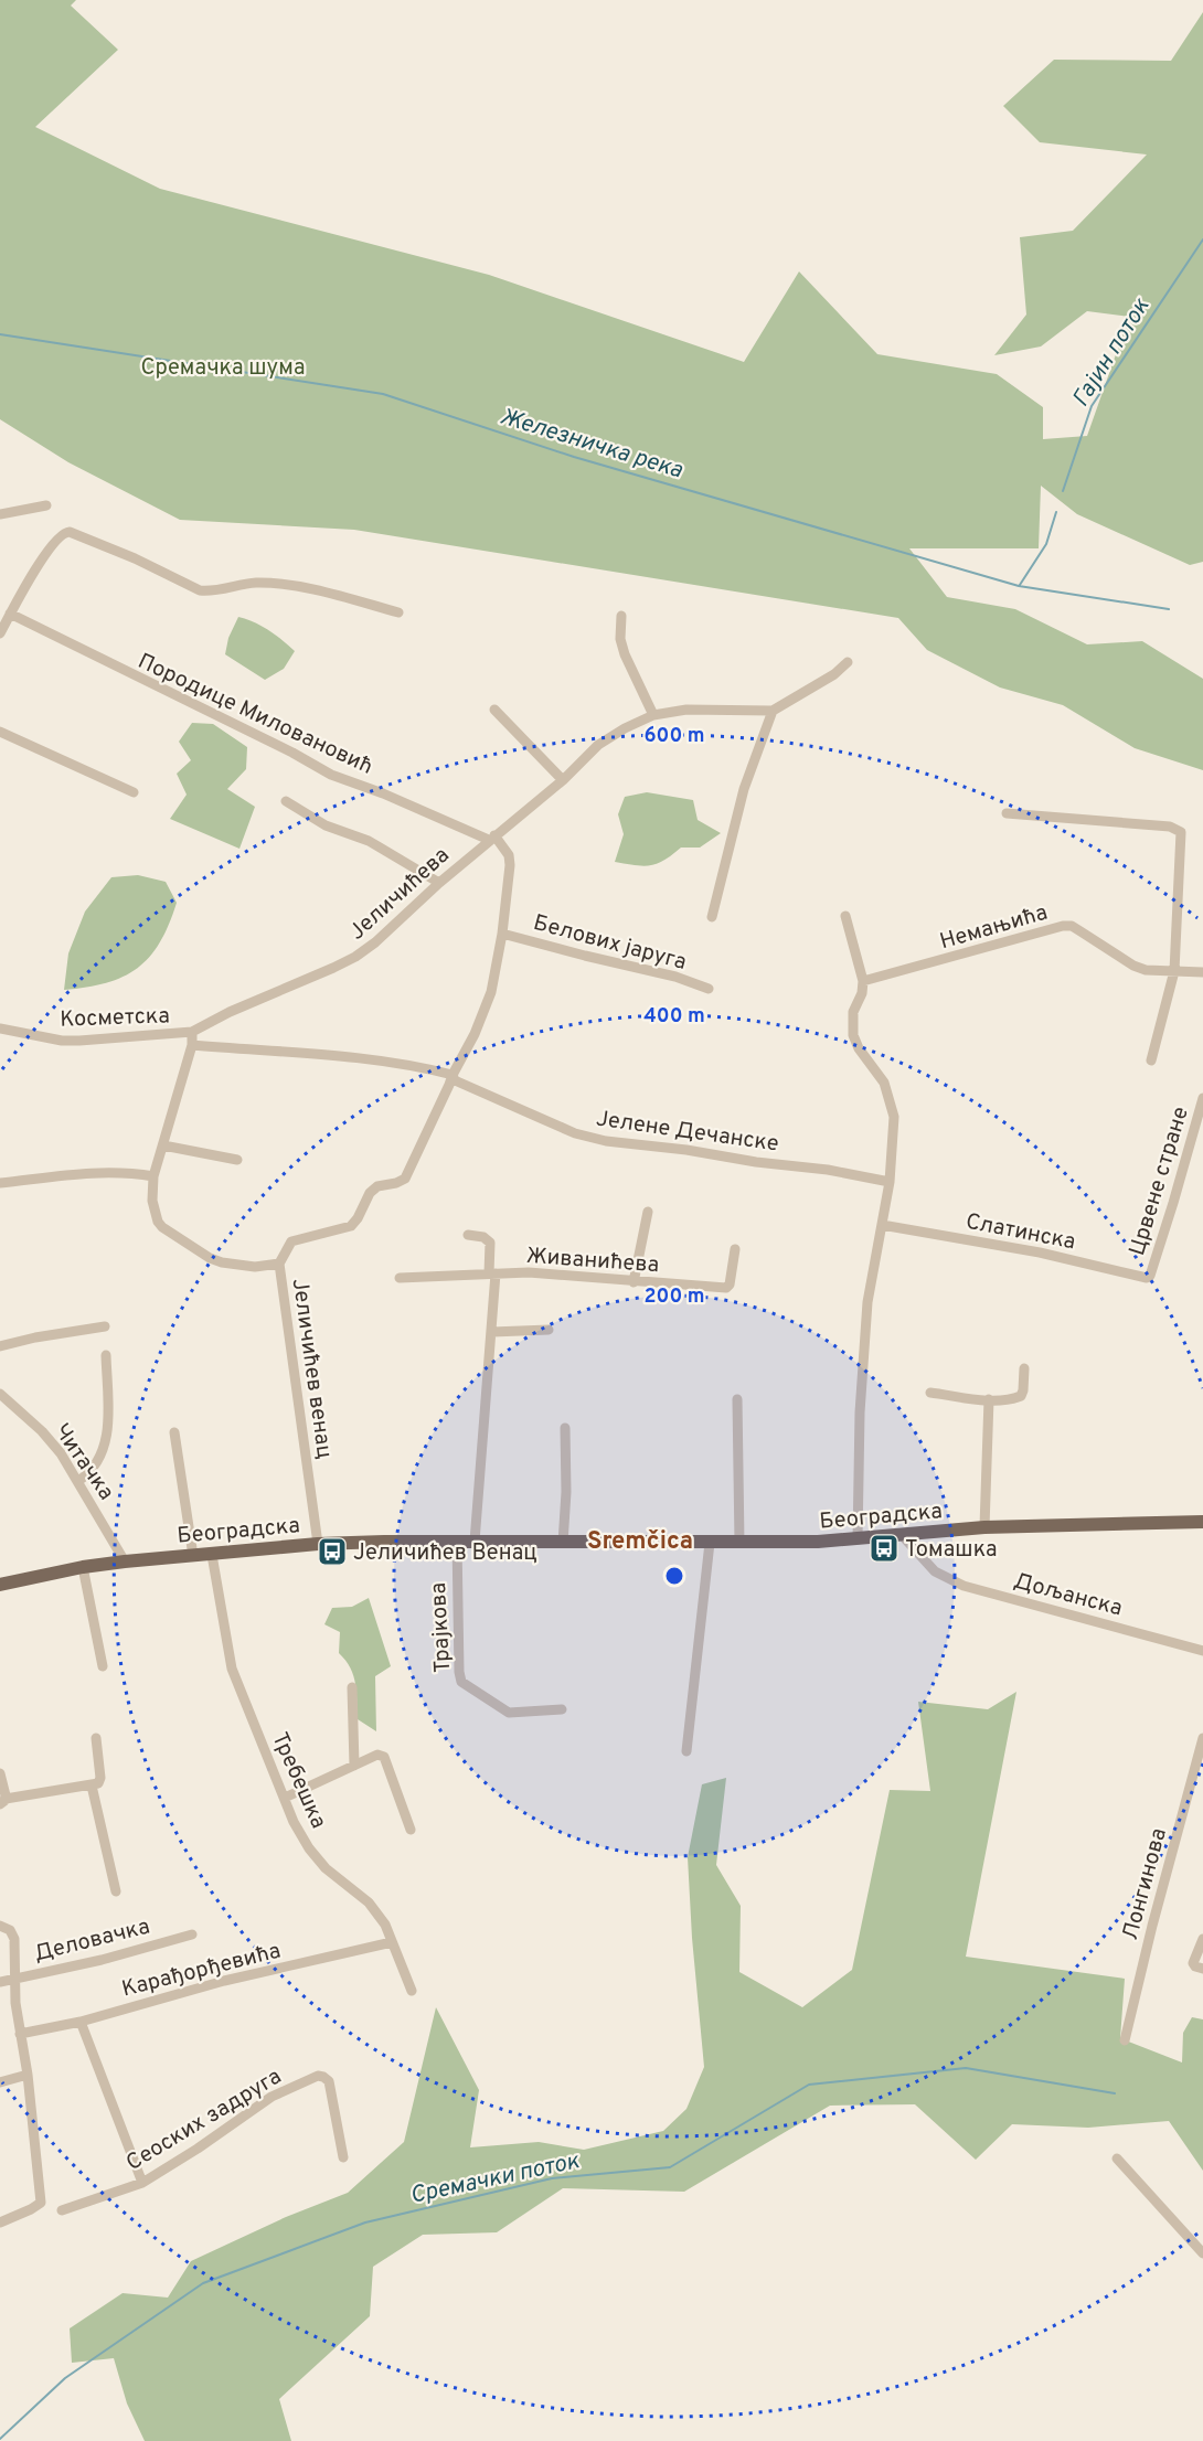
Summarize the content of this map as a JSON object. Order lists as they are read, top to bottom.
{
  "streets": {
    "main road": ["Београдска"],
    "street": [
      "Породице Миловановић",
      "Јеличићева",
      "Немањића",
      "Белових јаруга",
      "Косметска",
      "Јелене Дечанске",
      "Црвене стране",
      "Слатинска",
      "Живанићева",
      "Јеличићев венац",
      "Читачка",
      "Дољанска",
      "Трајкова",
      "Требешка",
      "Лонгинова",
      "Деловачка",
      "Карађорђевића",
      "Сеоских задруга"
    ]
  },
  "crossings": [
    ["Породице Миловановић", "Јеличићева"],
    ["Породице Миловановић", "Јеличићев венац"],
    ["Јеличићева", "Косметска"],
    ["Јеличићева", "Јеличићев венац"],
    ["Белових јаруга", "Јеличићев венац"],
    ["Јелене Дечанске", "Јеличићев венац"],
    ["Црвене стране", "Слатинска"],
    ["Живанићева", "Београдска"],
    ["Јеличићев венац", "Београдска"],
    ["Читачка", "Београдска"],
    ["Београдска", "Дољанска"],
    ["Београдска", "Трајкова"],
    ["Београдска", "Требешка"],
    ["Требешка", "Карађорђевића"]
  ],
  "districts": ["Sremčica"],
  "water": ["Гајин поток", "Железничка река", "Сремачки поток"],
  "parks": ["Сремачка шума"],
  "places": {
    "bus stop": ["Томашка", "Јеличићев Венац"]
  },
  "rings": ["600 m", "400 m", "200 m"]
}
